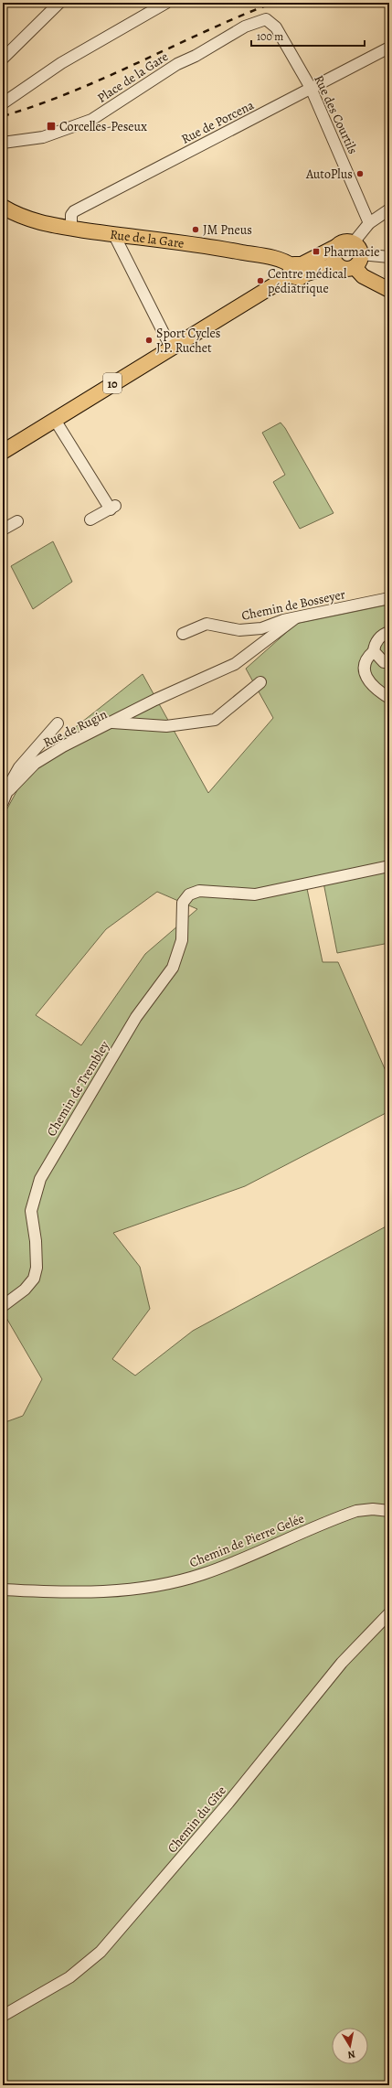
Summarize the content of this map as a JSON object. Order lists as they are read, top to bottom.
{
  "streets": {
    "main road": ["Rue de la Gare", "10"],
    "street": [
      "Place de la Gare",
      "Rue des Courtils",
      "Rue de Porcena",
      "Chemin de Bosseyer",
      "Rue de Rugin",
      "Chemin de Trembley",
      "Chemin de Pierre Gelée",
      "Chemin du Gîte"
    ]
  },
  "crossings": [
    ["Place de la Gare", "Rue des Courtils"],
    ["Rue des Courtils", "Rue de Porcena"],
    ["Rue de Porcena", "Rue de la Gare"],
    ["Rue de la Gare", "10"]
  ],
  "places": {
    "transit": ["Corcelles-Peseux", "Pharmacie"],
    "other": [
      "AutoPlus",
      "JM Pneus",
      "Centre médical pédiatrique",
      "Sport Cycles J.P. Ruchet"
    ]
  },
  "scale_bar": "100 m",
  "north": "bottom"
}
